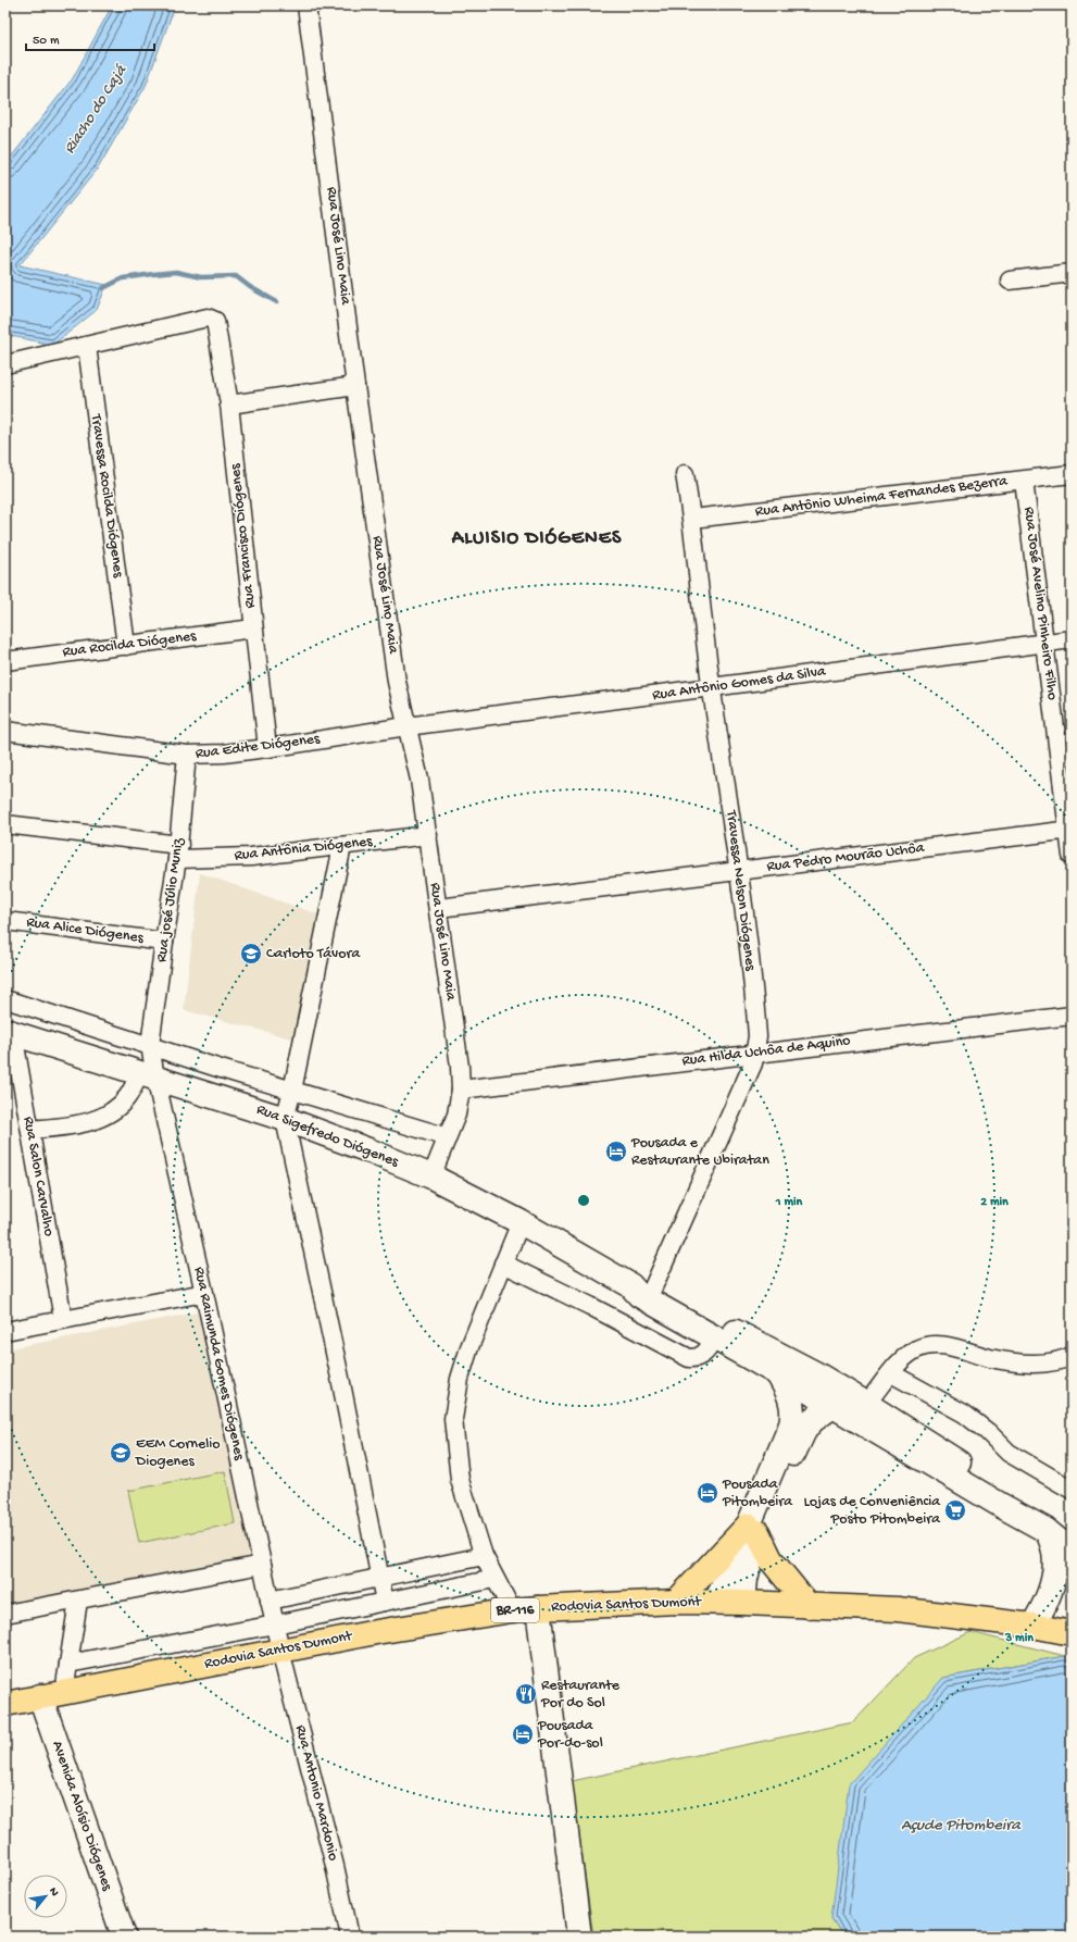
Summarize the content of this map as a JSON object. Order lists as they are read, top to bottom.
{
  "streets": {
    "highway": ["Rodovia Santos Dumont", "BR-116"],
    "main road": ["Rua Sigefredo Diógenes", "Avenida Aloísio Diógenes"],
    "street": [
      "Rua José Lino Maia",
      "Travessa Rocilda Diógenes",
      "Rua Antônio Wheima Fernandes Bezerra",
      "Rua Francisco Diógenes",
      "Rua José Avelino Pinheiro Filho",
      "Rua Rocilda Diógenes",
      "Rua Antônio Gomes da Silva",
      "Rua Edite Diógenes",
      "Rua Antônia Diógenes",
      "Rua Pedro Mourão Uchôa",
      "Travessa Nelson Diógenes",
      "Rua josé Júlio Muniz",
      "Rua Alice Diógenes",
      "Rua Hilda Uchôa de Aquino",
      "Rua Salon Carvalho",
      "Rua Raimunda Gomes Diógenes",
      "Rua Antonio Mardonio"
    ]
  },
  "crossings": [
    ["Rua José Lino Maia", "Rua Antônio Gomes da Silva"],
    ["Rua José Lino Maia", "Rua Edite Diógenes"],
    ["Rua José Lino Maia", "Rua Antônia Diógenes"],
    ["Rua José Lino Maia", "Rua Pedro Mourão Uchôa"],
    ["Rua José Lino Maia", "Rua Hilda Uchôa de Aquino"],
    ["Rua José Lino Maia", "Rua Sigefredo Diógenes"],
    ["Travessa Rocilda Diógenes", "Rua Francisco Diógenes"],
    ["Travessa Rocilda Diógenes", "Rua Rocilda Diógenes"],
    ["Rua Antônio Wheima Fernandes Bezerra", "Rua José Avelino Pinheiro Filho"],
    ["Rua Antônio Wheima Fernandes Bezerra", "Travessa Nelson Diógenes"],
    ["Rua Francisco Diógenes", "Rua Rocilda Diógenes"],
    ["Rua Francisco Diógenes", "Rua Edite Diógenes"],
    ["Rua José Avelino Pinheiro Filho", "Rua Antônio Gomes da Silva"],
    ["Rua José Avelino Pinheiro Filho", "Rua Pedro Mourão Uchôa"],
    ["Rua Antônio Gomes da Silva", "Rua Edite Diógenes"],
    ["Rua Antônio Gomes da Silva", "Travessa Nelson Diógenes"],
    ["Rua Edite Diógenes", "Rua josé Júlio Muniz"],
    ["Rua Antônia Diógenes", "Rua josé Júlio Muniz"],
    ["Rua Pedro Mourão Uchôa", "Travessa Nelson Diógenes"],
    ["Travessa Nelson Diógenes", "Rua Hilda Uchôa de Aquino"],
    ["Travessa Nelson Diógenes", "Rua Sigefredo Diógenes"],
    ["Rua josé Júlio Muniz", "Rua Alice Diógenes"],
    ["Rua josé Júlio Muniz", "Rua Sigefredo Diógenes"],
    ["Rua josé Júlio Muniz", "Rua Raimunda Gomes Diógenes"],
    ["Rua Sigefredo Diógenes", "Rua Salon Carvalho"],
    ["Rua Sigefredo Diógenes", "Rua Raimunda Gomes Diógenes"],
    ["Rua Raimunda Gomes Diógenes", "Rodovia Santos Dumont"],
    ["Rua Raimunda Gomes Diógenes", "Rua Antonio Mardonio"],
    ["Rodovia Santos Dumont", "Rua Antonio Mardonio"],
    ["Rodovia Santos Dumont", "Avenida Aloísio Diógenes"]
  ],
  "districts": ["ALUISIO DIÓGENES"],
  "water": ["Riacho do Cajá", "Açude Pitombeira"],
  "places": {
    "school or university": ["Carloto Távora", "EEM Cornelio Diogenes"],
    "hotel": ["Pousada e Restaurante Ubiratan", "Pousada Pitombeira", "Pousada Por-do-sol"],
    "supermarket": ["Lojas de Conveniência Posto Pitombeira"],
    "restaurant": ["Restaurante Por do Sol"]
  },
  "scale_bar": "50 m",
  "north": "top right",
  "rings": ["1 min", "2 min", "3 min"]
}
